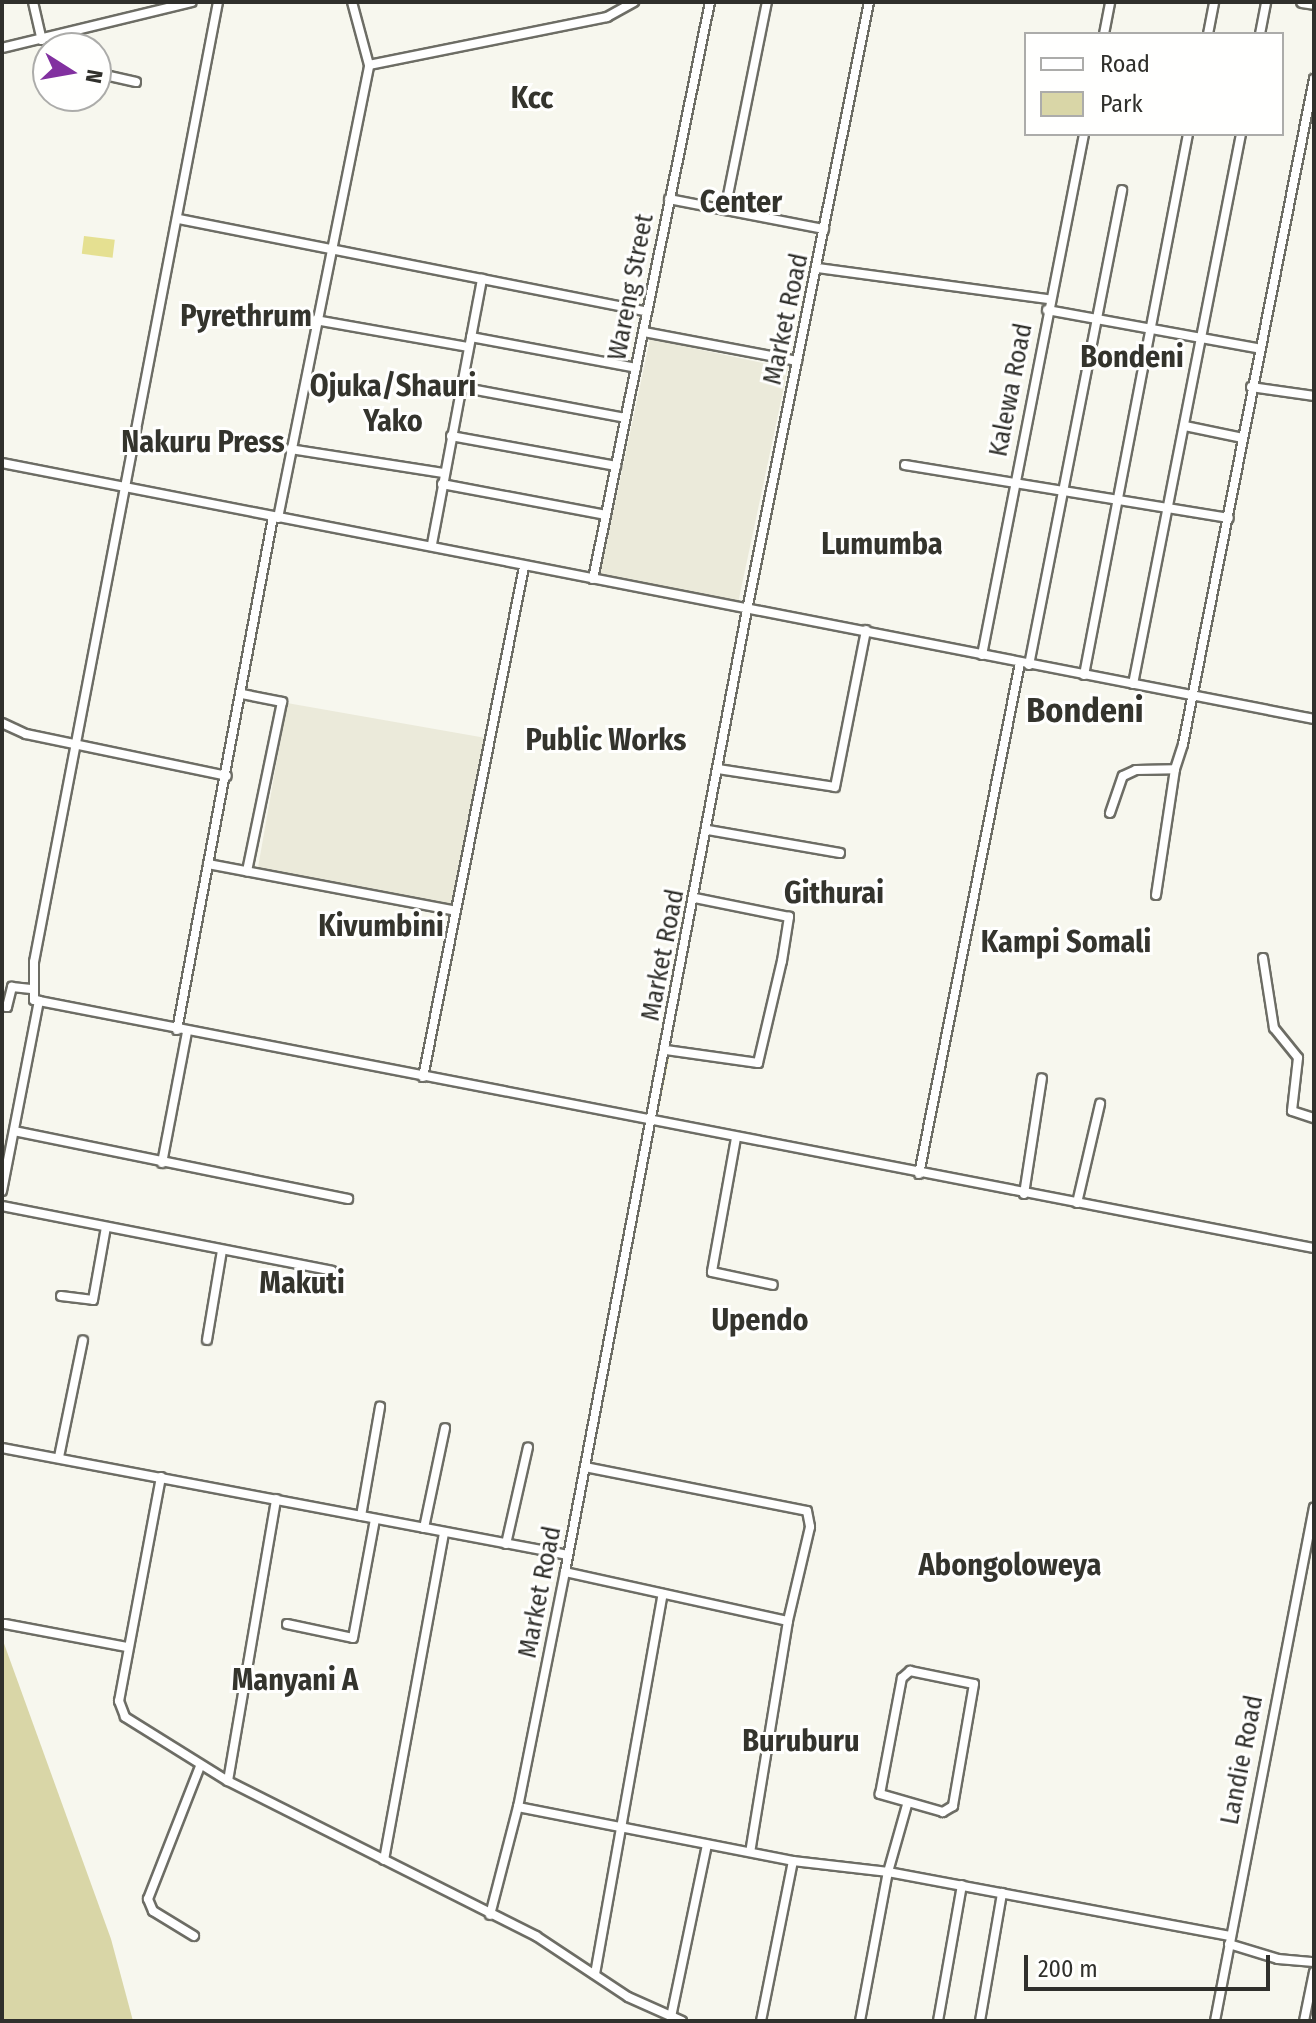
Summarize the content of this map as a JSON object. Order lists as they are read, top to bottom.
{
  "streets": {
    "street": [
      "Wareng Street",
      "Market Road",
      "Kalewa Road",
      "Landie Road"
    ]
  },
  "districts": [
    "Kcc",
    "Center",
    "Pyrethrum",
    "Bondeni",
    "Ojuka/Shauri Yako",
    "Nakuru Press",
    "Lumumba",
    "Bondeni",
    "Public Works",
    "Githurai",
    "Kivumbini",
    "Kampi Somali",
    "Makuti",
    "Upendo",
    "Abongoloweya",
    "Manyani A",
    "Buruburu"
  ],
  "legend": ["Road", "Park"],
  "scale_bar": "200 m",
  "north": "right"
}
